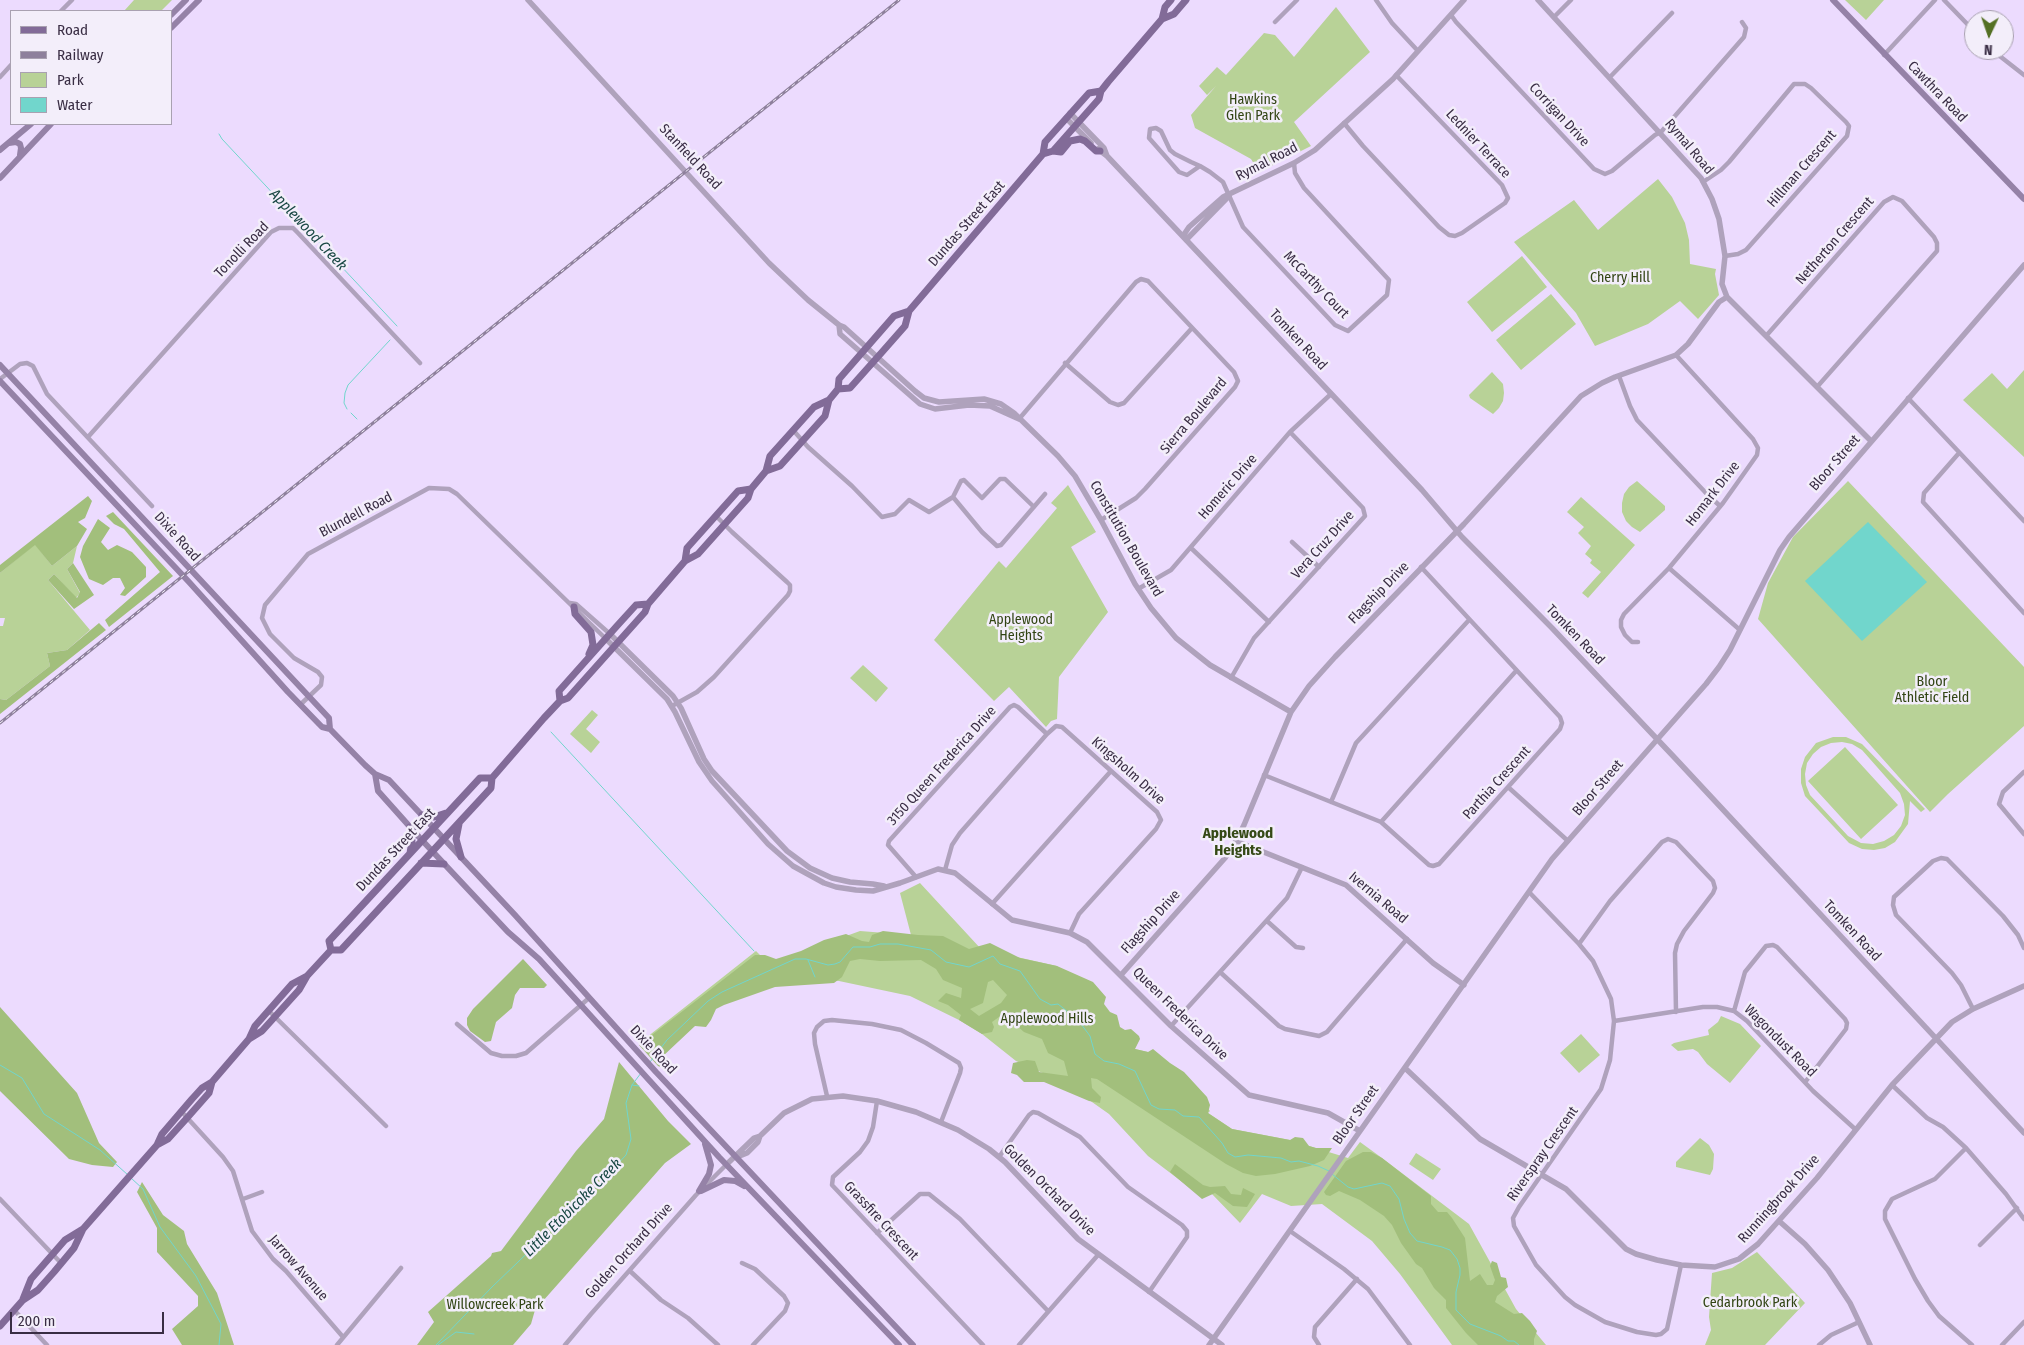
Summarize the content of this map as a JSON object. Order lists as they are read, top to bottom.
{
  "streets": {
    "main road": ["Cawthra Road", "Dundas Street East", "Dixie Road"],
    "street": [
      "Corrigan Drive",
      "Lednier Terrace",
      "Rymal Road",
      "Stanfield Road",
      "Hillman Crescent",
      "Netherton Crescent",
      "Tonolli Road",
      "McCarthy Court",
      "Tomken Road",
      "Sierra Boulevard",
      "Bloor Street",
      "Homeric Drive",
      "Homark Drive",
      "Blundell Road",
      "Constitution Boulevard",
      "Vera Cruz Drive",
      "Flagship Drive",
      "3150 Queen Frederica Drive",
      "Kingsholm Drive",
      "Parthia Crescent",
      "Ivernia Road",
      "Queen Frederica Drive",
      "Wagondust Road",
      "Riverspray Crescent",
      "Golden Orchard Drive",
      "Runningbrook Drive",
      "Grassfire Crescent",
      "Jarrow Avenue"
    ]
  },
  "crossings": [
    ["Corrigan Drive", "Rymal Road"],
    ["Lednier Terrace", "Rymal Road"],
    ["Rymal Road", "Hillman Crescent"],
    ["Rymal Road", "McCarthy Court"],
    ["Rymal Road", "Tomken Road"],
    ["Rymal Road", "Flagship Drive"],
    ["Stanfield Road", "Dundas Street East"],
    ["Stanfield Road", "Constitution Boulevard"],
    ["Dundas Street East", "Tomken Road"],
    ["Dundas Street East", "Blundell Road"],
    ["Dundas Street East", "Dixie Road"],
    ["Dundas Street East", "Constitution Boulevard"],
    ["Dundas Street East", "Jarrow Avenue"],
    ["Tomken Road", "Bloor Street"],
    ["Tomken Road", "Homeric Drive"],
    ["Tomken Road", "Flagship Drive"],
    ["Tomken Road", "Runningbrook Drive"],
    ["Sierra Boulevard", "Constitution Boulevard"],
    ["Bloor Street", "Ivernia Road"],
    ["Bloor Street", "Queen Frederica Drive"],
    ["Bloor Street", "Riverspray Crescent"],
    ["Bloor Street", "Golden Orchard Drive"],
    ["Bloor Street", "Runningbrook Drive"],
    ["Homeric Drive", "Constitution Boulevard"],
    ["Homeric Drive", "Vera Cruz Drive"],
    ["Homark Drive", "Flagship Drive"],
    ["Blundell Road", "Dixie Road"],
    ["Dixie Road", "Golden Orchard Drive"],
    ["Constitution Boulevard", "Vera Cruz Drive"],
    ["Constitution Boulevard", "Flagship Drive"],
    ["Flagship Drive", "Parthia Crescent"],
    ["Flagship Drive", "Ivernia Road"],
    ["Flagship Drive", "Queen Frederica Drive"],
    ["3150 Queen Frederica Drive", "Kingsholm Drive"],
    ["Kingsholm Drive", "Queen Frederica Drive"],
    ["Wagondust Road", "Riverspray Crescent"],
    ["Wagondust Road", "Runningbrook Drive"],
    ["Riverspray Crescent", "Runningbrook Drive"],
    ["Golden Orchard Drive", "Grassfire Crescent"]
  ],
  "districts": ["Applewood Heights"],
  "water": ["Applewood Creek", "Little Etobicoke Creek"],
  "parks": [
    "Hawkins Glen Park",
    "Cherry Hill",
    "Applewood Heights",
    "Bloor Athletic Field",
    "Applewood Hills",
    "Cedarbrook Park",
    "Willowcreek Park"
  ],
  "legend": [
    "Road",
    "Railway",
    "Park",
    "Water"
  ],
  "scale_bar": "200 m",
  "north": "bottom"
}
